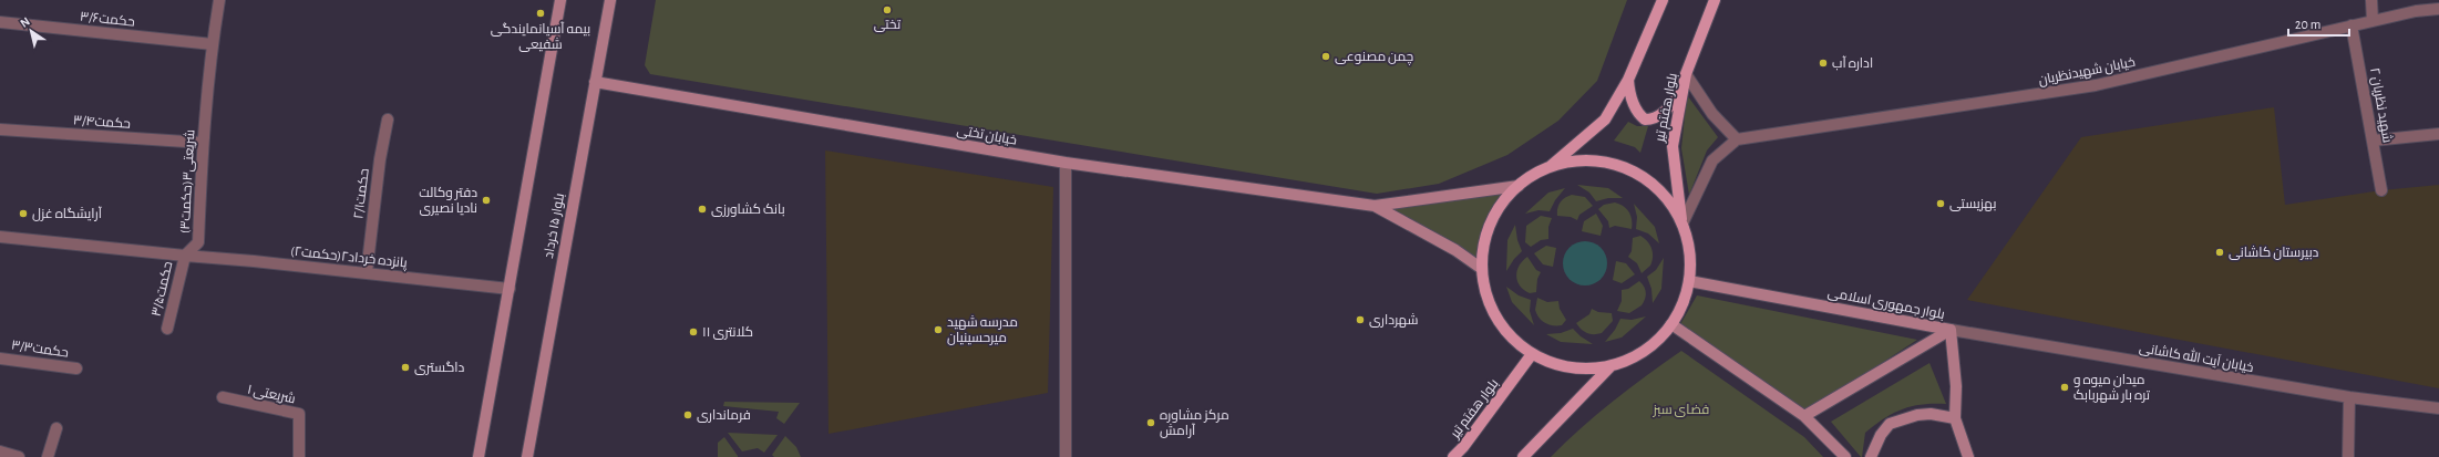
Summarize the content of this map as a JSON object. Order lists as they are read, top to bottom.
{
  "streets": {
    "main road": ["بلوار هفتم تیر"],
    "street": [
      "حکمت۳/۶",
      "خیابان شهیدنظریان",
      "شهید نظریان ۲",
      "حکمت۳/۴",
      "خیابان تختی",
      "شریعتی۳(حکمت۳)",
      "حکمت۲/۱",
      "بلوار ۱۵ خرداد",
      "پانزده خرداد۲(حکمت۲)",
      "حکمت۳/۵",
      "بلوار جمهوری اسلامی",
      "حکمت۳/۳",
      "خیابان آیت الله کاشانی",
      "شریعتی ۱"
    ]
  },
  "crossings": [
    ["حکمت۳/۶", "شریعتی۳(حکمت۳)"],
    ["خیابان شهیدنظریان", "شهید نظریان ۲"],
    ["حکمت۳/۴", "شریعتی۳(حکمت۳)"],
    ["خیابان تختی", "بلوار ۱۵ خرداد"],
    ["شریعتی۳(حکمت۳)", "پانزده خرداد۲(حکمت۲)"],
    ["شریعتی۳(حکمت۳)", "حکمت۳/۵"],
    ["حکمت۲/۱", "پانزده خرداد۲(حکمت۲)"],
    ["پانزده خرداد۲(حکمت۲)", "حکمت۳/۵"],
    ["بلوار جمهوری اسلامی", "خیابان آیت الله کاشانی"]
  ],
  "parks": ["فضای سبز"],
  "places": [
    "تختی",
    "بیمه آسیانمایندگی شفیعی",
    "چمن مصنوعی",
    "اداره آب",
    "دفتر وکالت نادیا نصیری",
    "بهزیستی",
    "بانک کشاورزی",
    "آرایشگاه غزل",
    "دبیرستان کاشانی",
    "شهرداری",
    "مدرسه شهید میرحسینیان",
    "کلانتری ۱۱",
    "داگستری",
    "میدان میوه و تره بار شهربابک",
    "فرمانداری",
    "مرکز مشاوره آرامش"
  ],
  "scale_bar": "20 m",
  "north": "top left"
}
